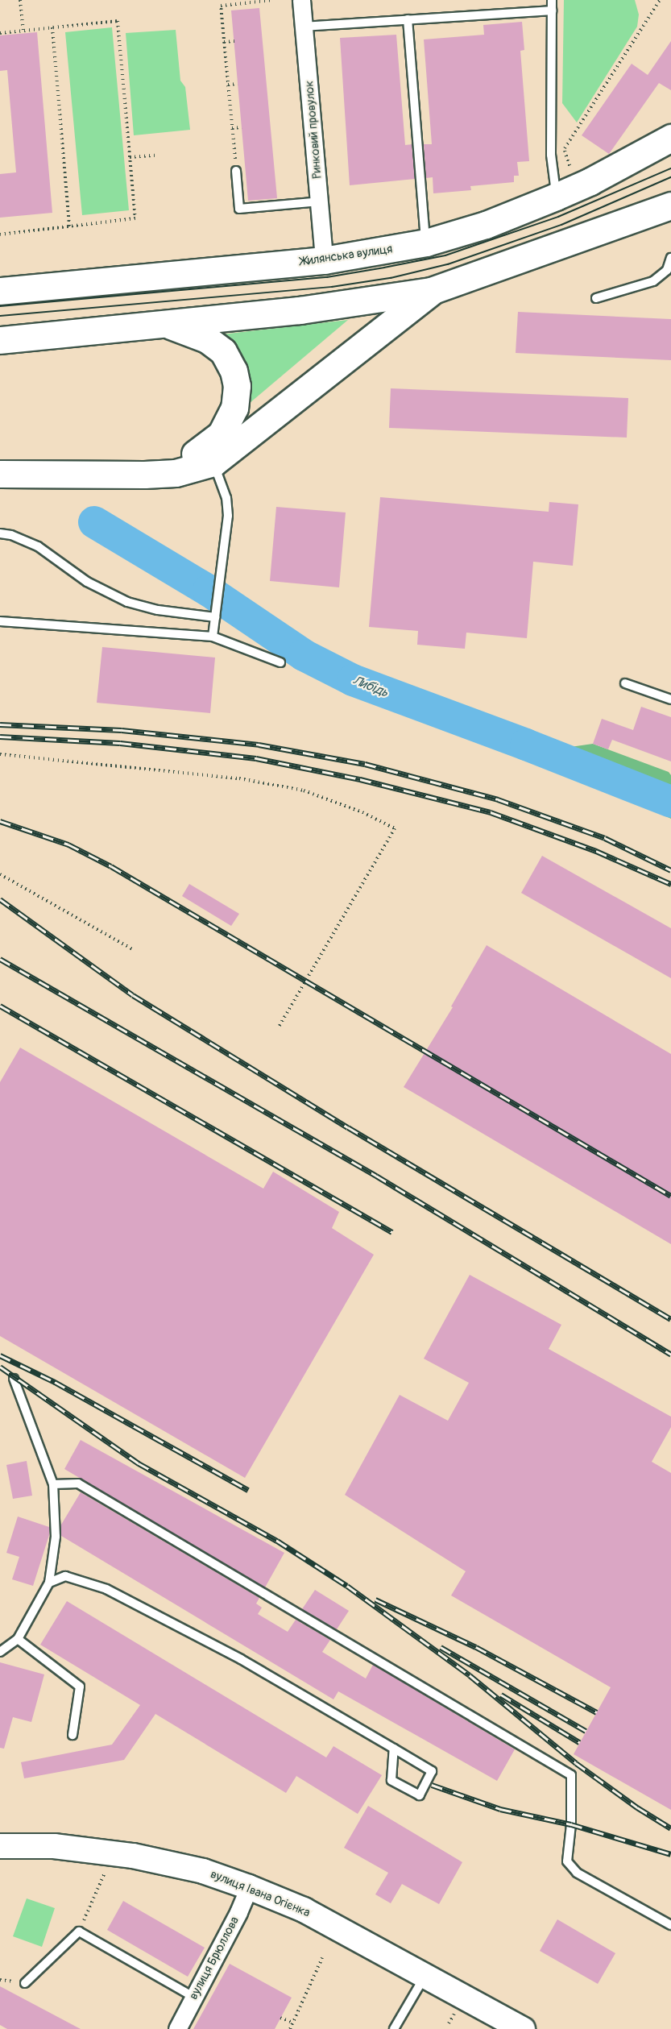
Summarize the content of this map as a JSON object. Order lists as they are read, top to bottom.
{
  "streets": {
    "main road": ["Жилянська вулиця"],
    "street": ["Ринковий провулок", "вулиця Івана Огієнка", "вулиця Брюллова"]
  },
  "crossings": [
    ["Ринковий провулок", "Жилянська вулиця"],
    ["вулиця Івана Огієнка", "вулиця Брюллова"]
  ],
  "water": ["Либідь"]
}
